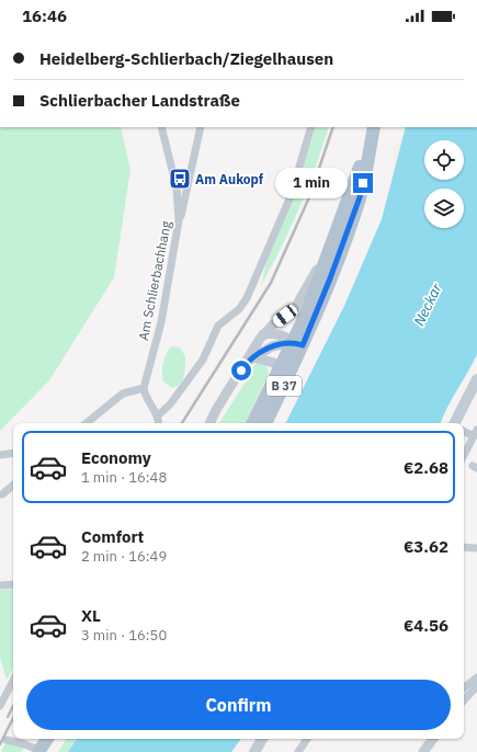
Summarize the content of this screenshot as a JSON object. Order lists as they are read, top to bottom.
{
  "streets": {
    "main road": ["B 37"],
    "street": ["Am Schlierbachhang"]
  },
  "water": ["Neckar"],
  "places": {
    "bus stop": ["Am Aukopf"]
  },
  "page": {
    "status": "16:46",
    "banner": ["Heidelberg-Schlierbach/Ziegelhausen", "Schlierbacher Landstraße"],
    "bubble": "1 min",
    "list": [
      {
        "name": "Economy",
        "note": "1 min · 16:48",
        "value": "€2.68"
      },
      {
        "name": "Comfort",
        "note": "2 min · 16:49",
        "value": "€3.62"
      },
      {
        "name": "XL",
        "note": "3 min · 16:50",
        "value": "€4.56"
      }
    ],
    "buttons": "Confirm"
  }
}
